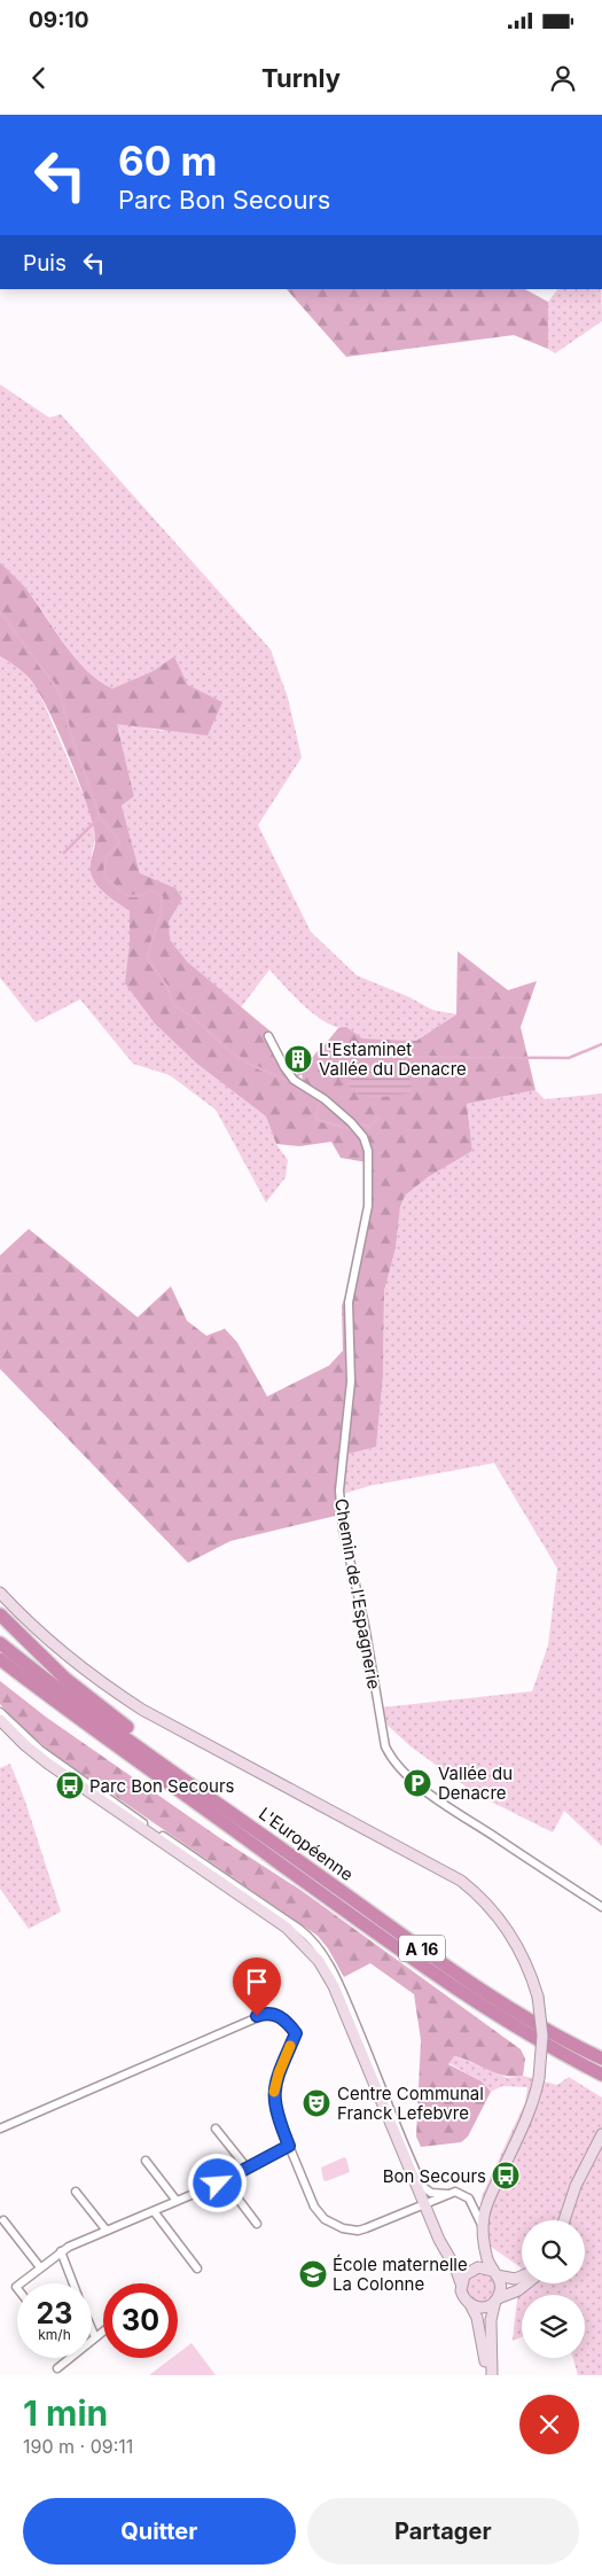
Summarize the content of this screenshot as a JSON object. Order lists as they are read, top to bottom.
{
  "streets": {
    "highway": ["L'Européenne", "A 16"],
    "street": ["Chemin de l'Espagnerie"]
  },
  "places": {
    "building": ["L'Estaminet Vallée du Denacre"],
    "parking": ["Vallée du Denacre"],
    "bus stop": ["Parc Bon Secours", "Bon Secours"],
    "theatre": ["Centre Communal Franck Lefebvre"],
    "school or university": ["École maternelle La Colonne"]
  },
  "page": {
    "status": "09:10",
    "header": "Turnly",
    "turn": ["60 m", "Parc Bon Secours"],
    "then": "Puis",
    "speed": "23 km/h",
    "limit": "30",
    "heading": ["1 min", "190 m · 09:11"],
    "buttons": ["Quitter", "Partager"]
  }
}
